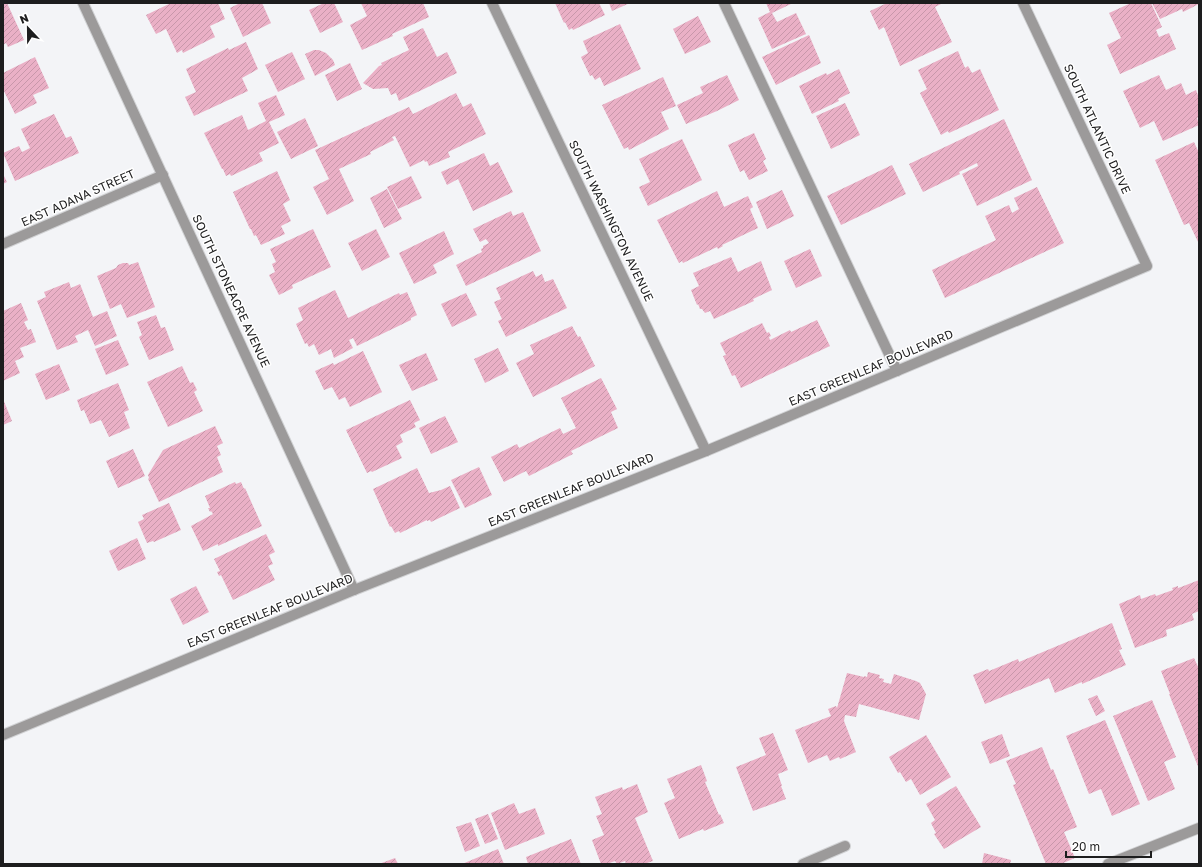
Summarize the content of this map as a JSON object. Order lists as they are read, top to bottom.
{
  "streets": {
    "street": [
      "SOUTH ATLANTIC DRIVE",
      "EAST ADANA STREET",
      "SOUTH WASHINGTON AVENUE",
      "SOUTH STONEACRE AVENUE",
      "EAST GREENLEAF BOULEVARD"
    ]
  },
  "crossings": [
    ["SOUTH ATLANTIC DRIVE", "EAST GREENLEAF BOULEVARD"],
    ["EAST ADANA STREET", "SOUTH STONEACRE AVENUE"],
    ["SOUTH WASHINGTON AVENUE", "EAST GREENLEAF BOULEVARD"],
    ["SOUTH STONEACRE AVENUE", "EAST GREENLEAF BOULEVARD"]
  ],
  "scale_bar": "20 m",
  "north": "top"
}
